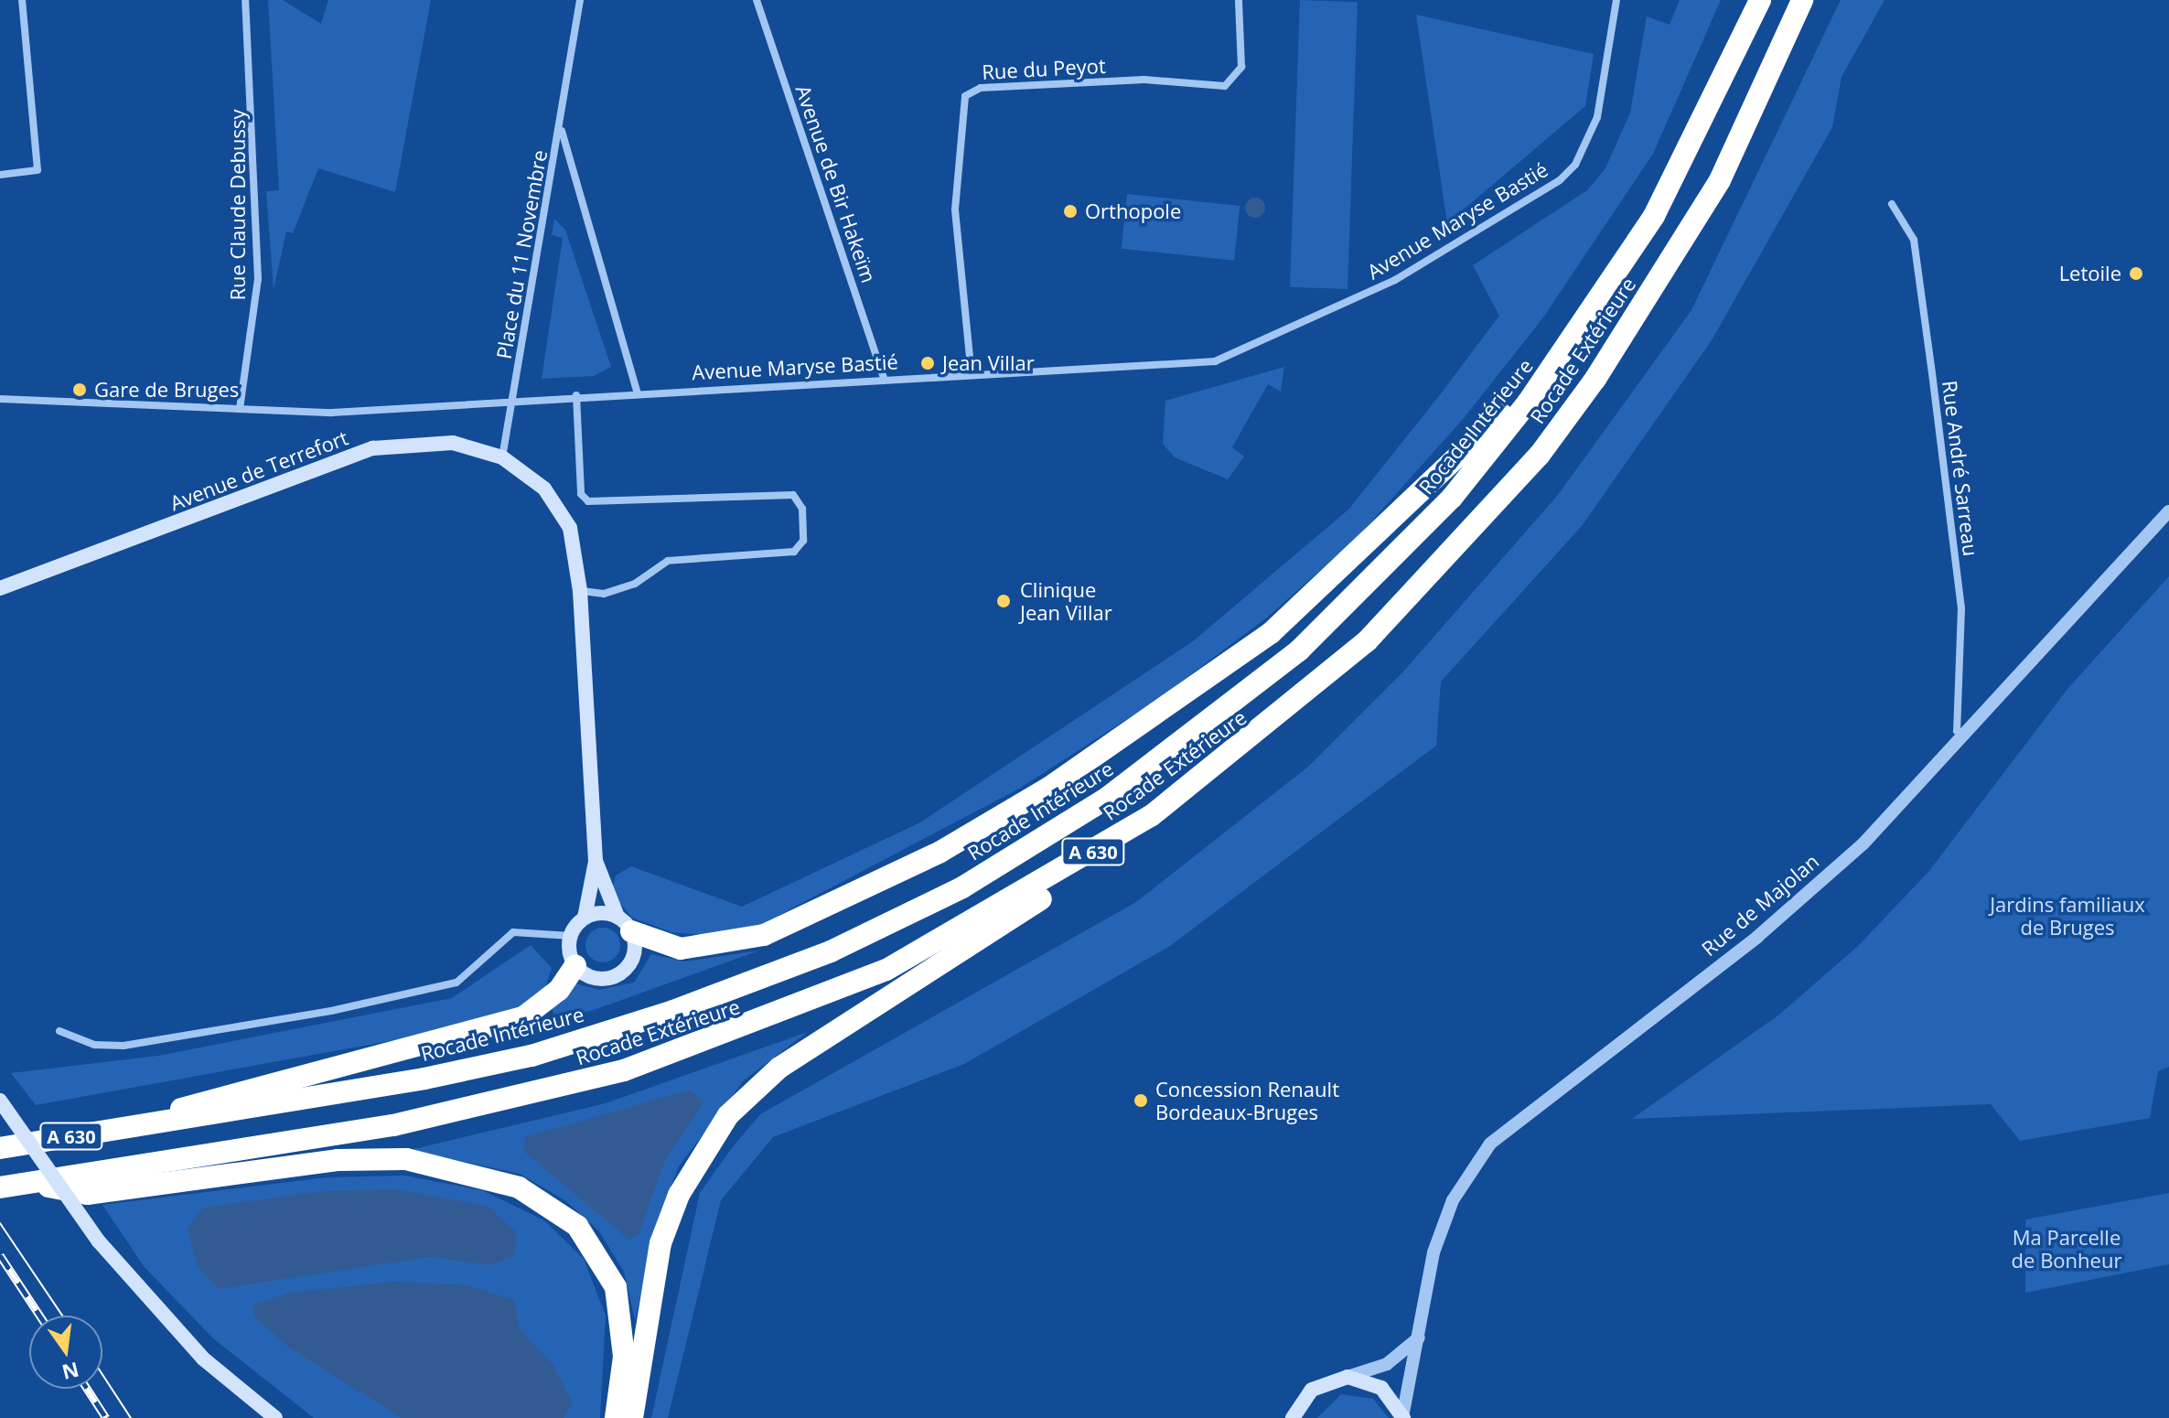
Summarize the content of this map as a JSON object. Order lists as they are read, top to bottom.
{
  "streets": {
    "highway": ["Rocade Extérieure", "Rocade Intérieure", "A 630"],
    "main road": ["Avenue de Terrefort"],
    "street": [
      "Rue du Peyot",
      "Avenue de Bir Hakeïm",
      "Rue Claude Debussy",
      "Avenue Maryse Bastié",
      "Place du 11 Novembre",
      "Rue André Sarreau",
      "Rue de Majolan"
    ]
  },
  "crossings": [
    ["Rue du Peyot", "Avenue Maryse Bastié"],
    ["Avenue de Bir Hakeïm", "Avenue Maryse Bastié"],
    ["Rue Claude Debussy", "Avenue Maryse Bastié"],
    ["Avenue Maryse Bastié", "Place du 11 Novembre"],
    ["Place du 11 Novembre", "Avenue de Terrefort"],
    ["Rue André Sarreau", "Rue de Majolan"]
  ],
  "parks": ["Jardins familiaux de Bruges", "Ma Parcelle de Bonheur"],
  "places": [
    "Orthopole",
    "Letoile",
    "Jean Villar",
    "Gare de Bruges",
    "Clinique Jean Villar",
    "Concession Renault Bordeaux-Bruges"
  ],
  "north": "bottom"
}
